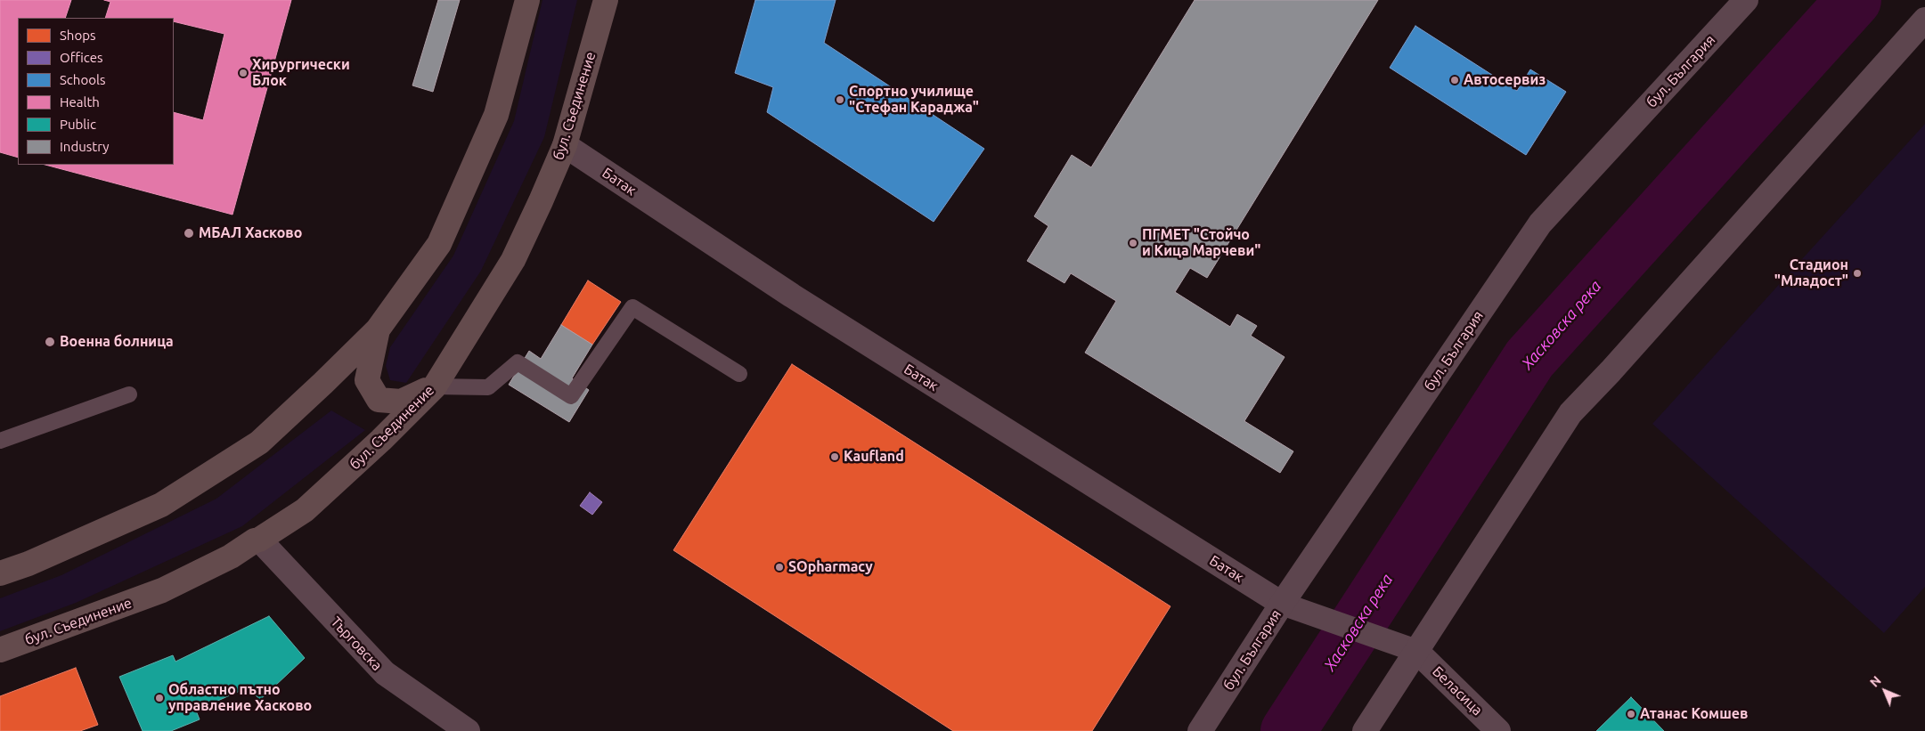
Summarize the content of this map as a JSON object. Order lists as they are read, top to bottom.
{
  "streets": {
    "main road": ["бул. Съединение"],
    "street": [
      "бул. България",
      "Батак",
      "Търговска",
      "Беласица"
    ]
  },
  "crossings": [
    ["бул. България", "Батак"],
    ["бул. Съединение", "Батак"],
    ["бул. Съединение", "Търговска"]
  ],
  "water": ["Хасковска река"],
  "places": [
    "Хирургически Блок",
    "Автосервиз",
    "Спортно училище \"Стефан Караджа\"",
    "МБАЛ Хасково",
    "ПГМЕТ \"Стойчо и Кица Марчеви\"",
    "Стадион \"Младост\"",
    "Военна болница",
    "Kaufland",
    "SOpharmacy",
    "Областно пътно управление Хасково",
    "Атанас Комшев"
  ],
  "legend": [
    "Shops",
    "Offices",
    "Schools",
    "Health",
    "Public",
    "Industry"
  ],
  "north": "top left"
}
